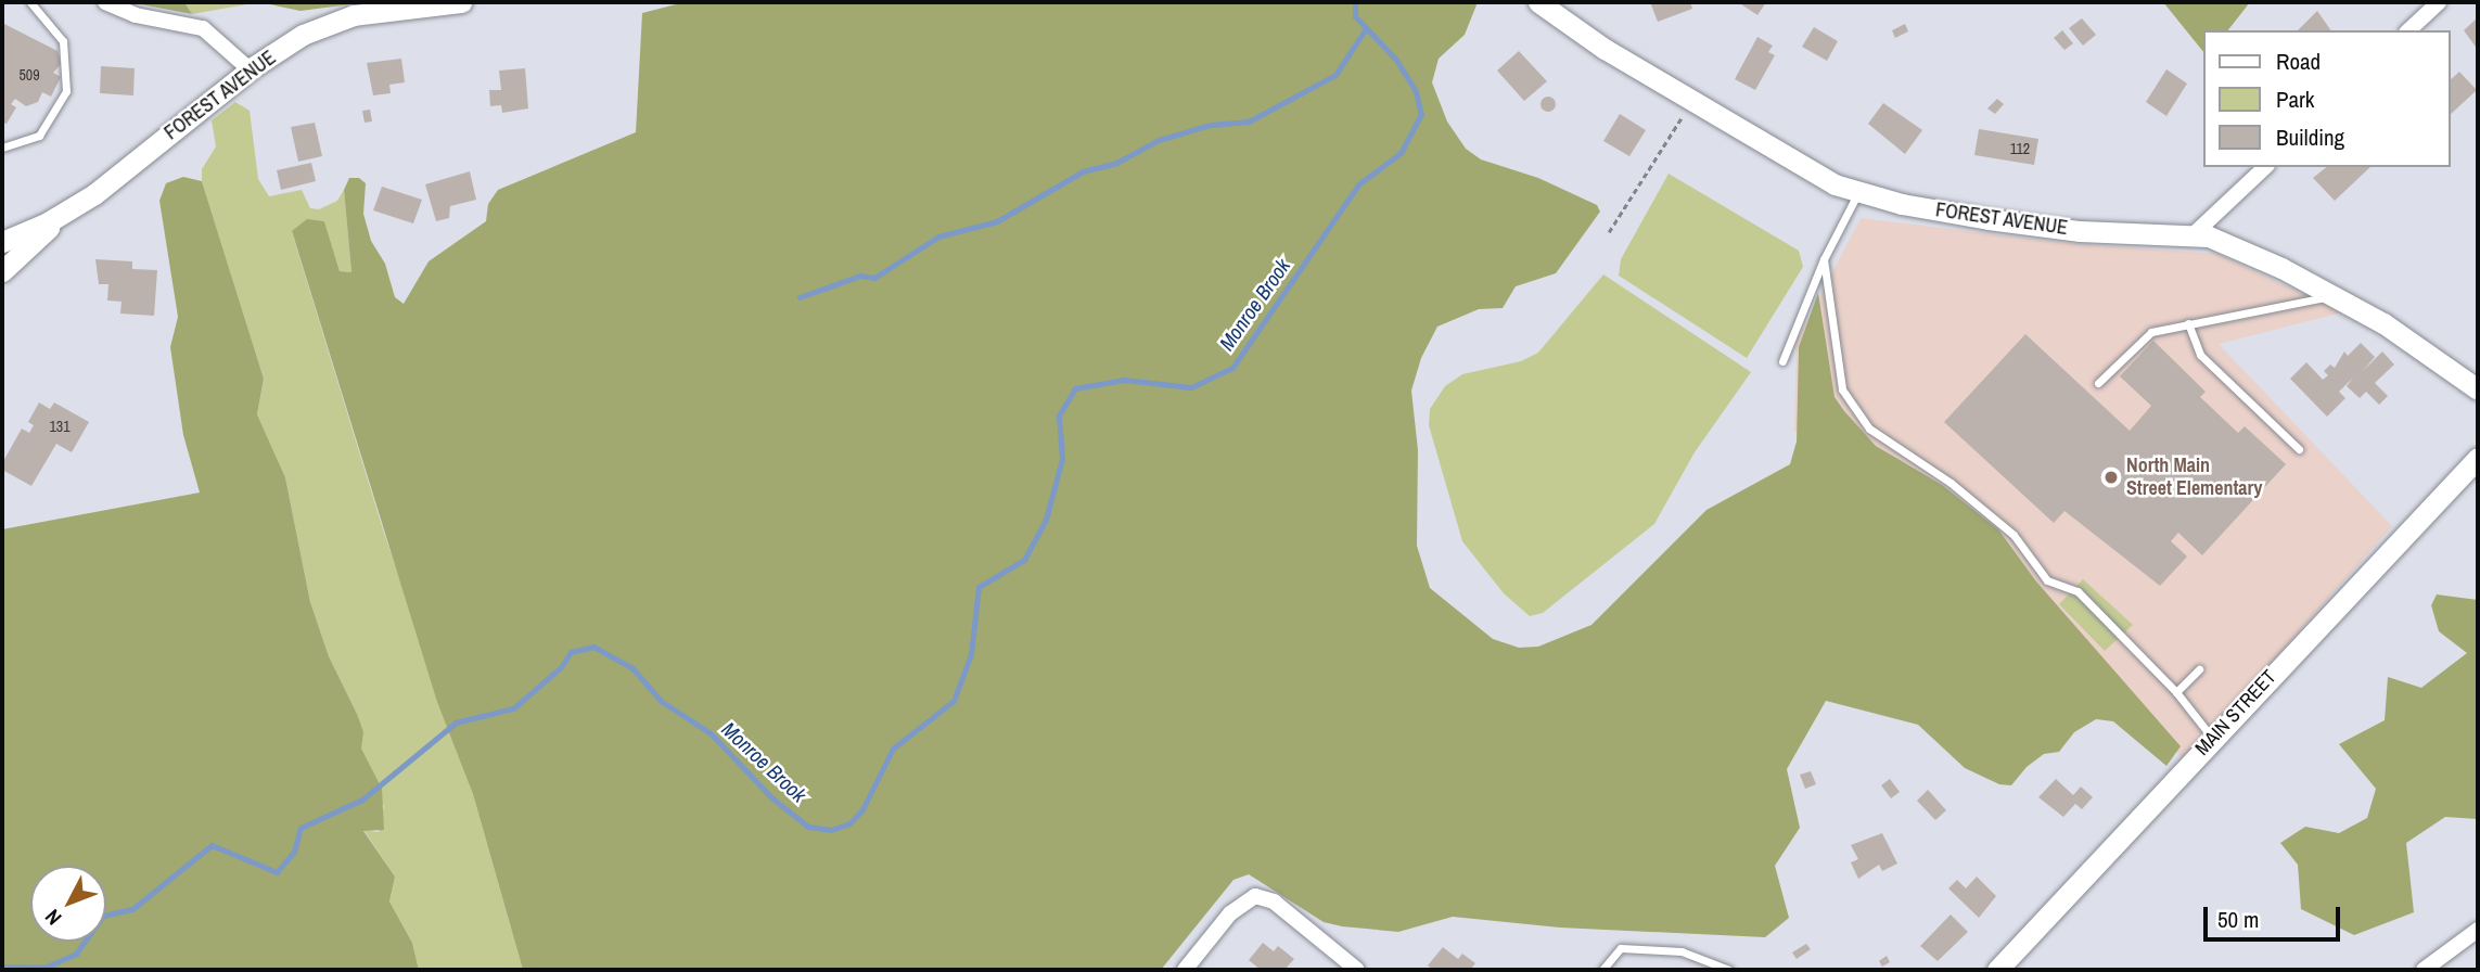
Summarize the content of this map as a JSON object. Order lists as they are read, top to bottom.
{
  "streets": {
    "street": ["FOREST AVENUE", "MAIN STREET"]
  },
  "water": ["Monroe Brook"],
  "places": ["North Main Street Elementary"],
  "house_numbers": ["509", "112", "131"],
  "legend": ["Road", "Park", "Building"],
  "scale_bar": "50 m",
  "north": "bottom left"
}
